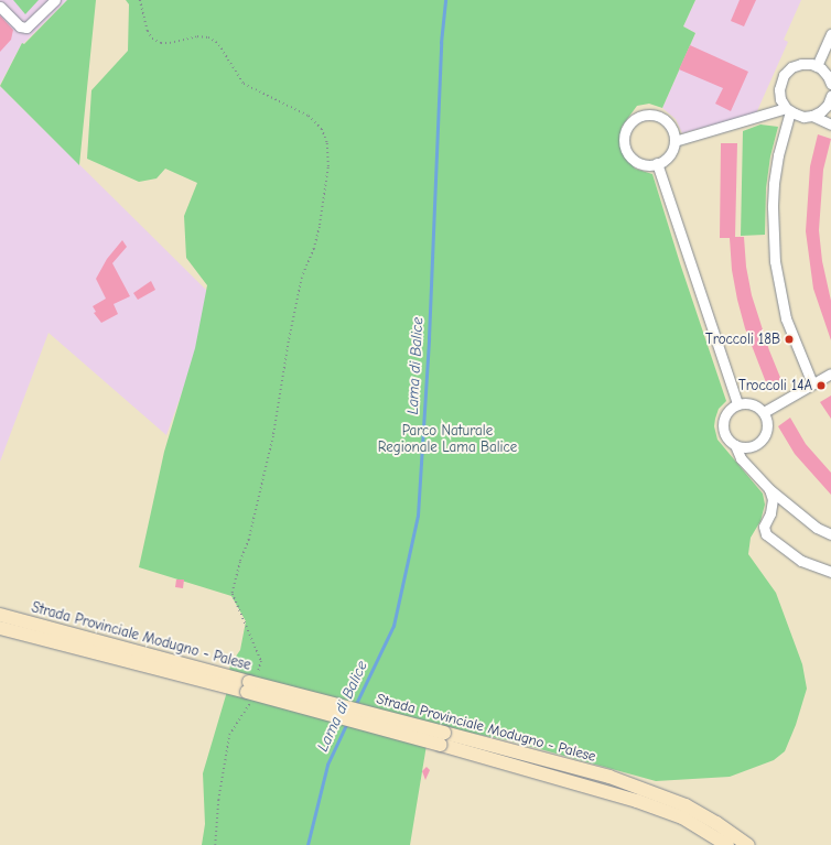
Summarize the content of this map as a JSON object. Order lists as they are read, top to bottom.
{
  "streets": {
    "main road": ["Strada Provinciale Modugno - Palese"]
  },
  "water": ["Lama di Balice"],
  "parks": ["Parco Naturale Regionale Lama Balice"],
  "places": ["Troccoli 18B", "Troccoli 14A"]
}
